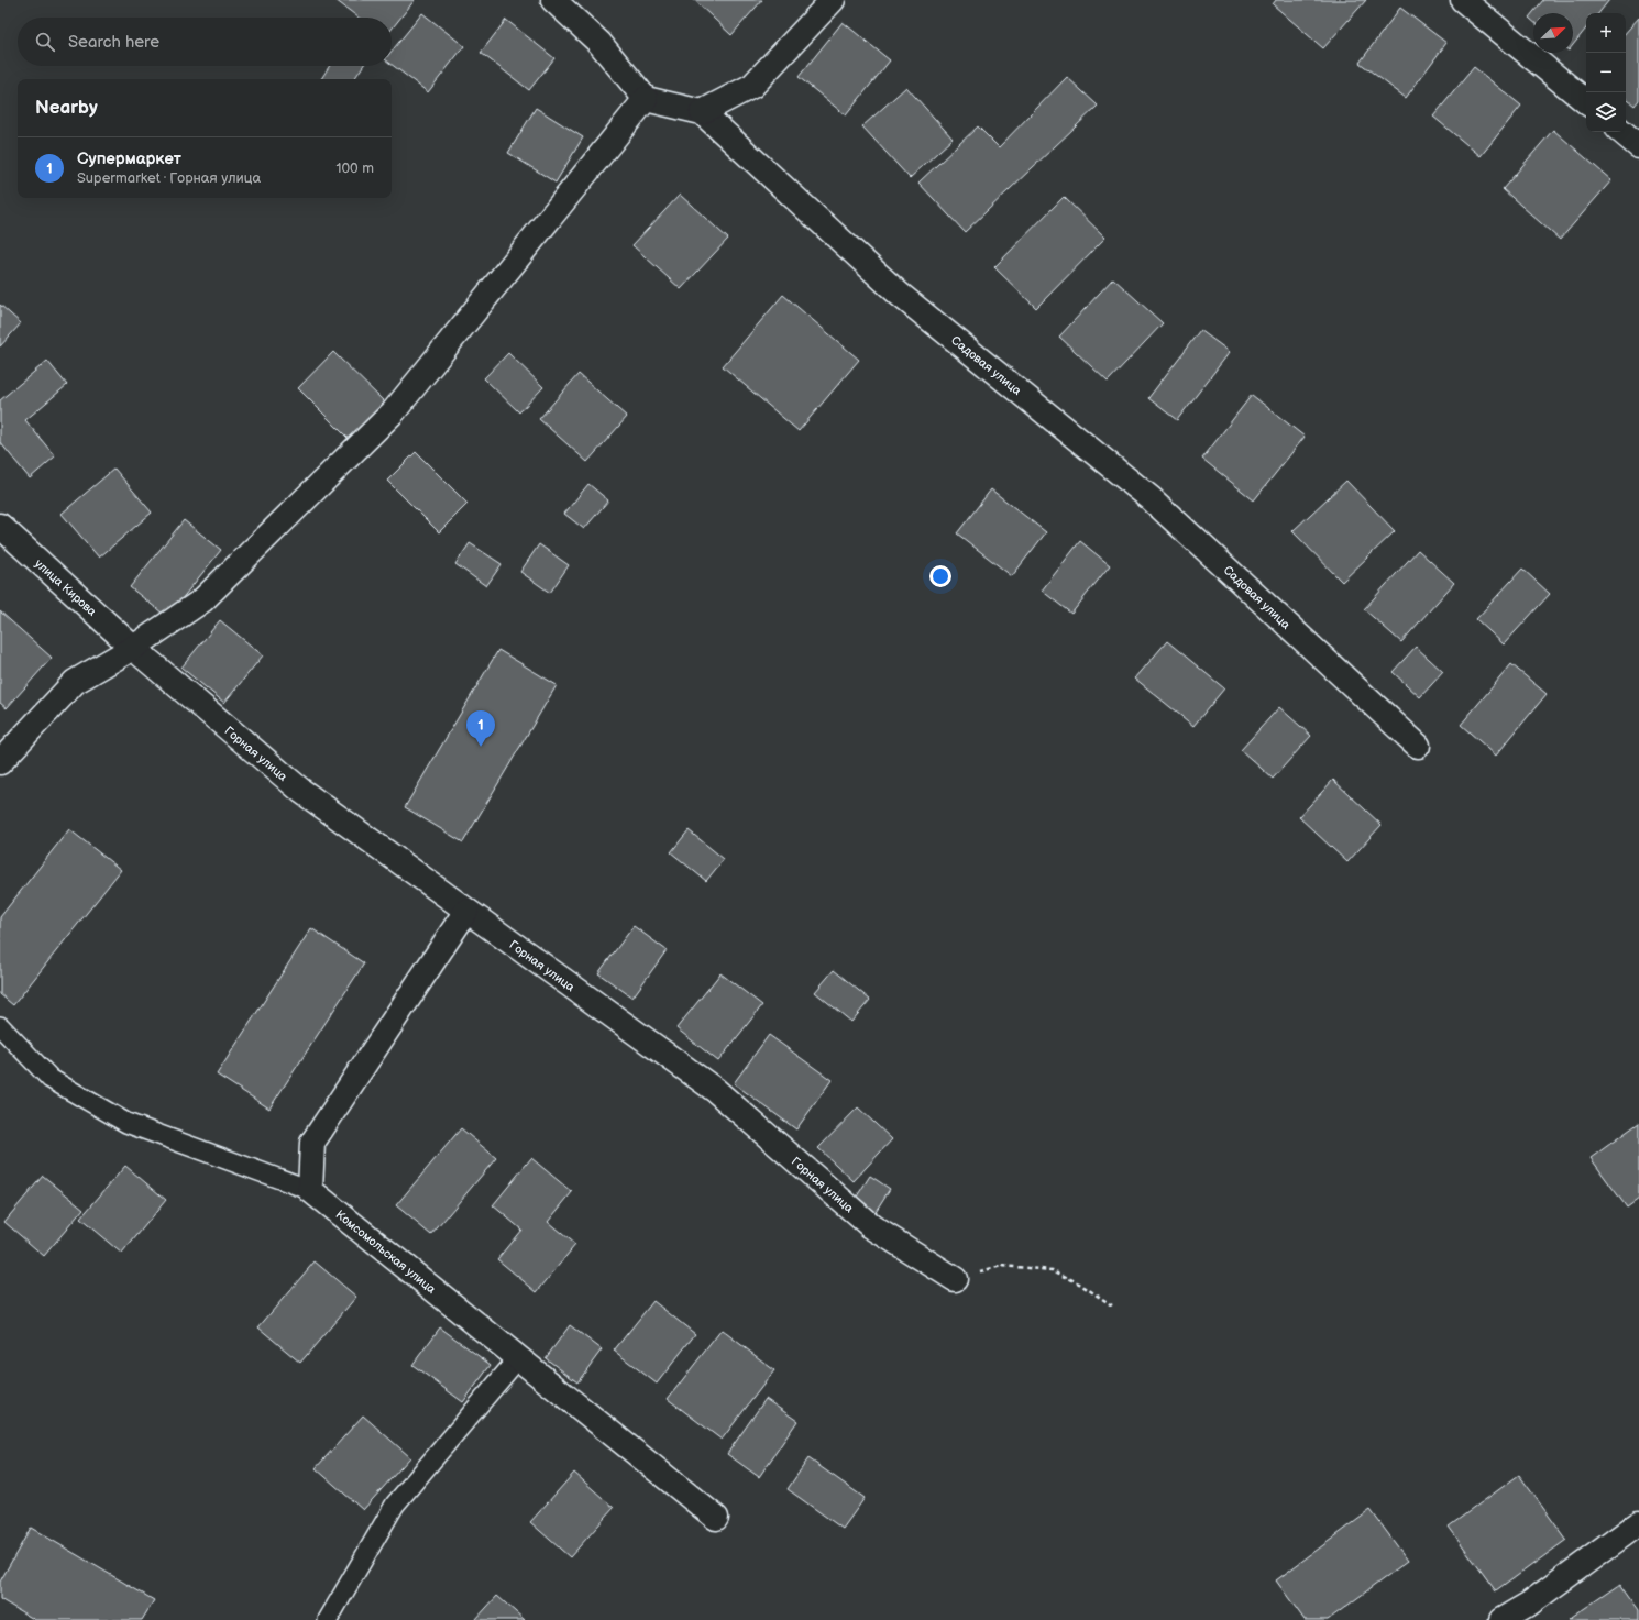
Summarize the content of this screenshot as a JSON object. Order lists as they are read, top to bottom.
{
  "streets": {
    "street": [
      "Садовая улица",
      "улица Кирова",
      "Горная улица",
      "Комсомольская улица"
    ]
  },
  "crossings": [
    ["улица Кирова", "Горная улица"]
  ],
  "north": "top right",
  "page": {
    "map_buttons": ["+", "−"],
    "search": "Search here",
    "heading": "Nearby",
    "list": [
      {
        "mark": "1",
        "name": "Супермаркет",
        "note": "Supermarket · Горная улица",
        "value": "100 m"
      }
    ],
    "pins": "1"
  }
}
